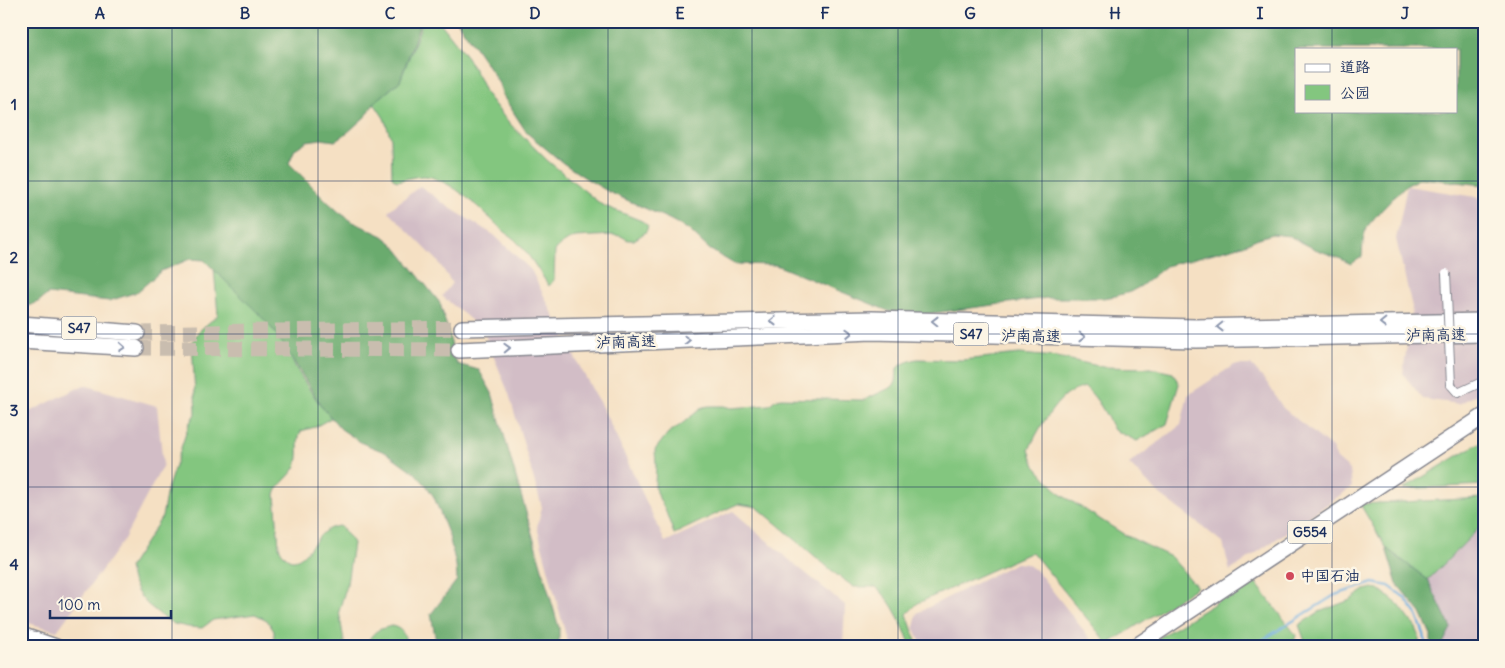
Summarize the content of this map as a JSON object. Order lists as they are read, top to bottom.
{
  "streets": {
    "highway": ["S47", "泸南高速", "G554"]
  },
  "places": ["中国石油"],
  "legend": ["道路", "公园"],
  "scale_bar": "100 m",
  "grid": {
    "columns": [
      "A",
      "B",
      "C",
      "D",
      "E",
      "F",
      "G",
      "H",
      "I",
      "J"
    ],
    "rows": [
      "1",
      "2",
      "3",
      "4"
    ]
  }
}
